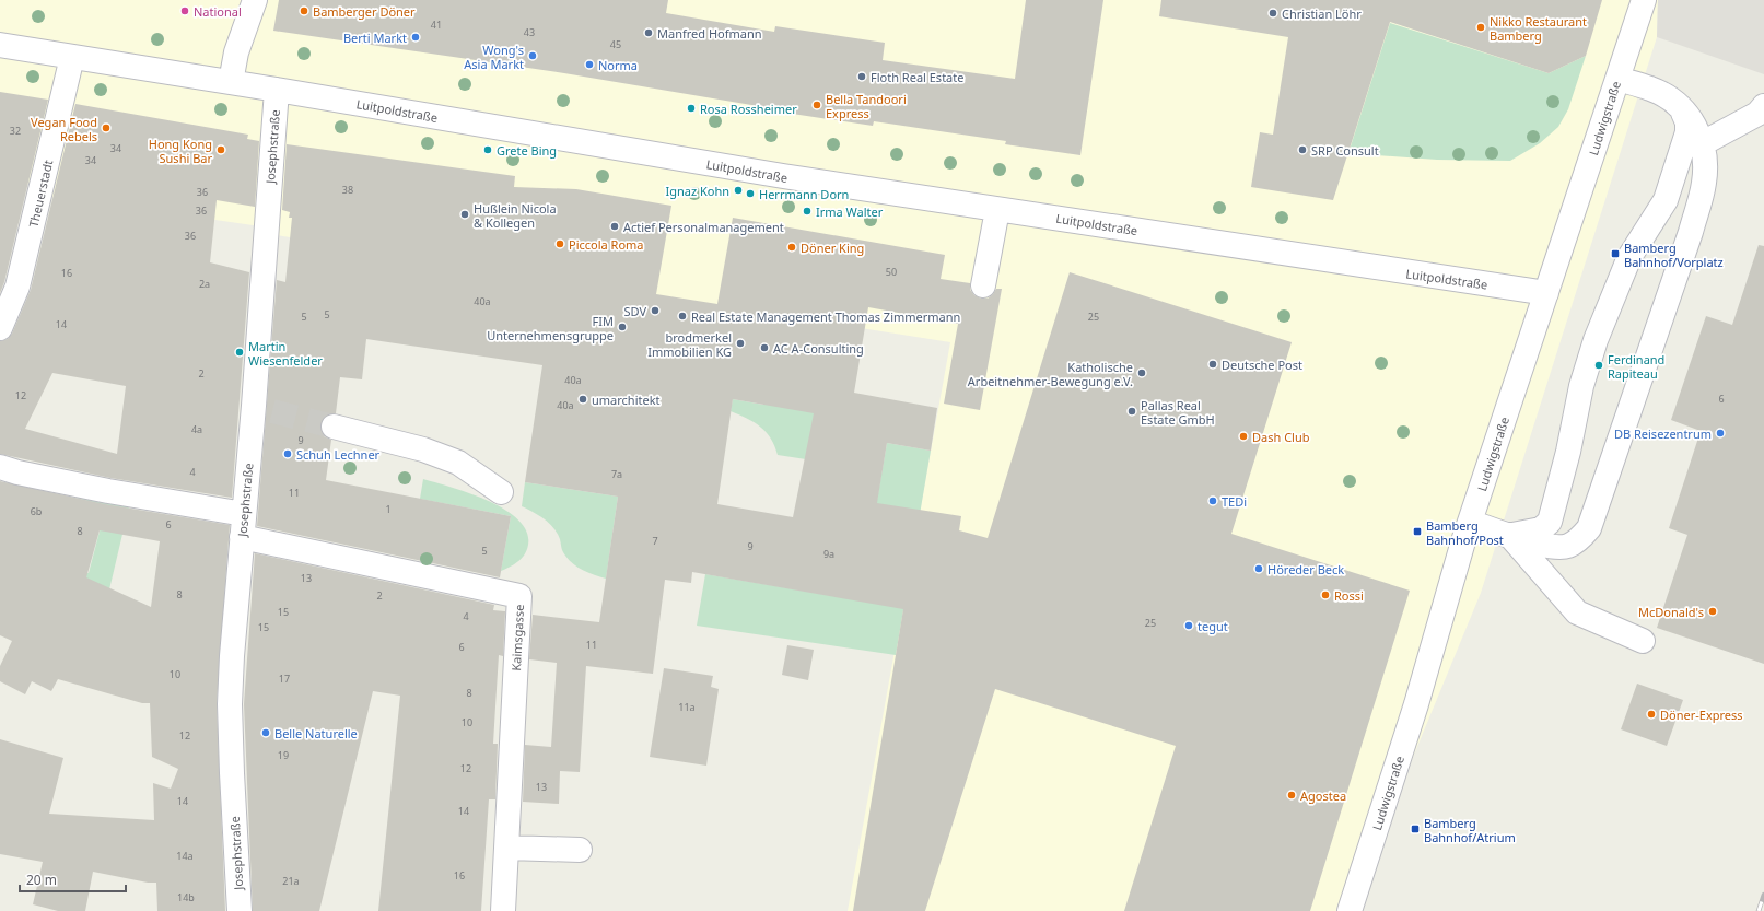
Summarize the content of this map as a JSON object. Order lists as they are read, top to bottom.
{
  "streets": {
    "street": [
      "Luitpoldstraße",
      "Ludwigstraße",
      "Josephstraße",
      "Theuerstadt",
      "Kaimsgasse"
    ]
  },
  "crossings": [
    ["Luitpoldstraße", "Ludwigstraße"],
    ["Luitpoldstraße", "Josephstraße"],
    ["Luitpoldstraße", "Theuerstadt"],
    ["Josephstraße", "Kaimsgasse"]
  ],
  "places": {
    "other": [
      "National",
      "Bamberger Döner",
      "Christian Löhr",
      "Nikko Restaurant Bamberg",
      "Manfred Hofmann",
      "Berti Markt",
      "Wong's Asia Markt",
      "Norma",
      "Floth Real Estate",
      "Bella Tandoori Express",
      "Rosa Rossheimer",
      "Vegan Food Rebels",
      "Hong Kong Sushi Bar",
      "Grete Bing",
      "SRP Consult",
      "Ignaz Kohn",
      "Herrmann Dorn",
      "Irma Walter",
      "Hußlein Nicola & Kollegen",
      "Actief Personalmanagement",
      "Piccola Roma",
      "Döner King",
      "SDV",
      "Real Estate Management Thomas Zimmermann",
      "FIM Unternehmensgruppe",
      "brodmerkel Immobilien KG",
      "AC A-Consulting",
      "Martin Wiesenfelder",
      "Deutsche Post",
      "Ferdinand Rapiteau",
      "Katholische Arbeitnehmer-Bewegung e.V.",
      "umarchitekt",
      "Pallas Real Estate GmbH",
      "DB Reisezentrum",
      "Dash Club",
      "Schuh Lechner",
      "TEDi",
      "Höreder Beck",
      "Rossi",
      "McDonald's",
      "tegut",
      "Döner-Express",
      "Belle Naturelle",
      "Agostea"
    ],
    "transit": ["Bamberg Bahnhof/Vorplatz", "Bamberg Bahnhof/Post", "Bamberg Bahnhof/Atrium"]
  },
  "house_numbers": [
    "41",
    "43",
    "45",
    "32",
    "34",
    "34",
    "38",
    "36",
    "36",
    "36",
    "50",
    "16",
    "2a",
    "40a",
    "5",
    "5",
    "25",
    "14",
    "2",
    "40a",
    "12",
    "6",
    "40a",
    "4a",
    "9",
    "4",
    "7a",
    "11",
    "1",
    "6b",
    "6",
    "8",
    "7",
    "9",
    "5",
    "9a",
    "13",
    "8",
    "2",
    "15",
    "4",
    "25",
    "15",
    "11",
    "6",
    "10",
    "17",
    "8",
    "11a",
    "10",
    "12",
    "19",
    "12",
    "13",
    "14",
    "14",
    "14a",
    "16",
    "21a",
    "14b"
  ],
  "scale_bar": "20 m"
}
